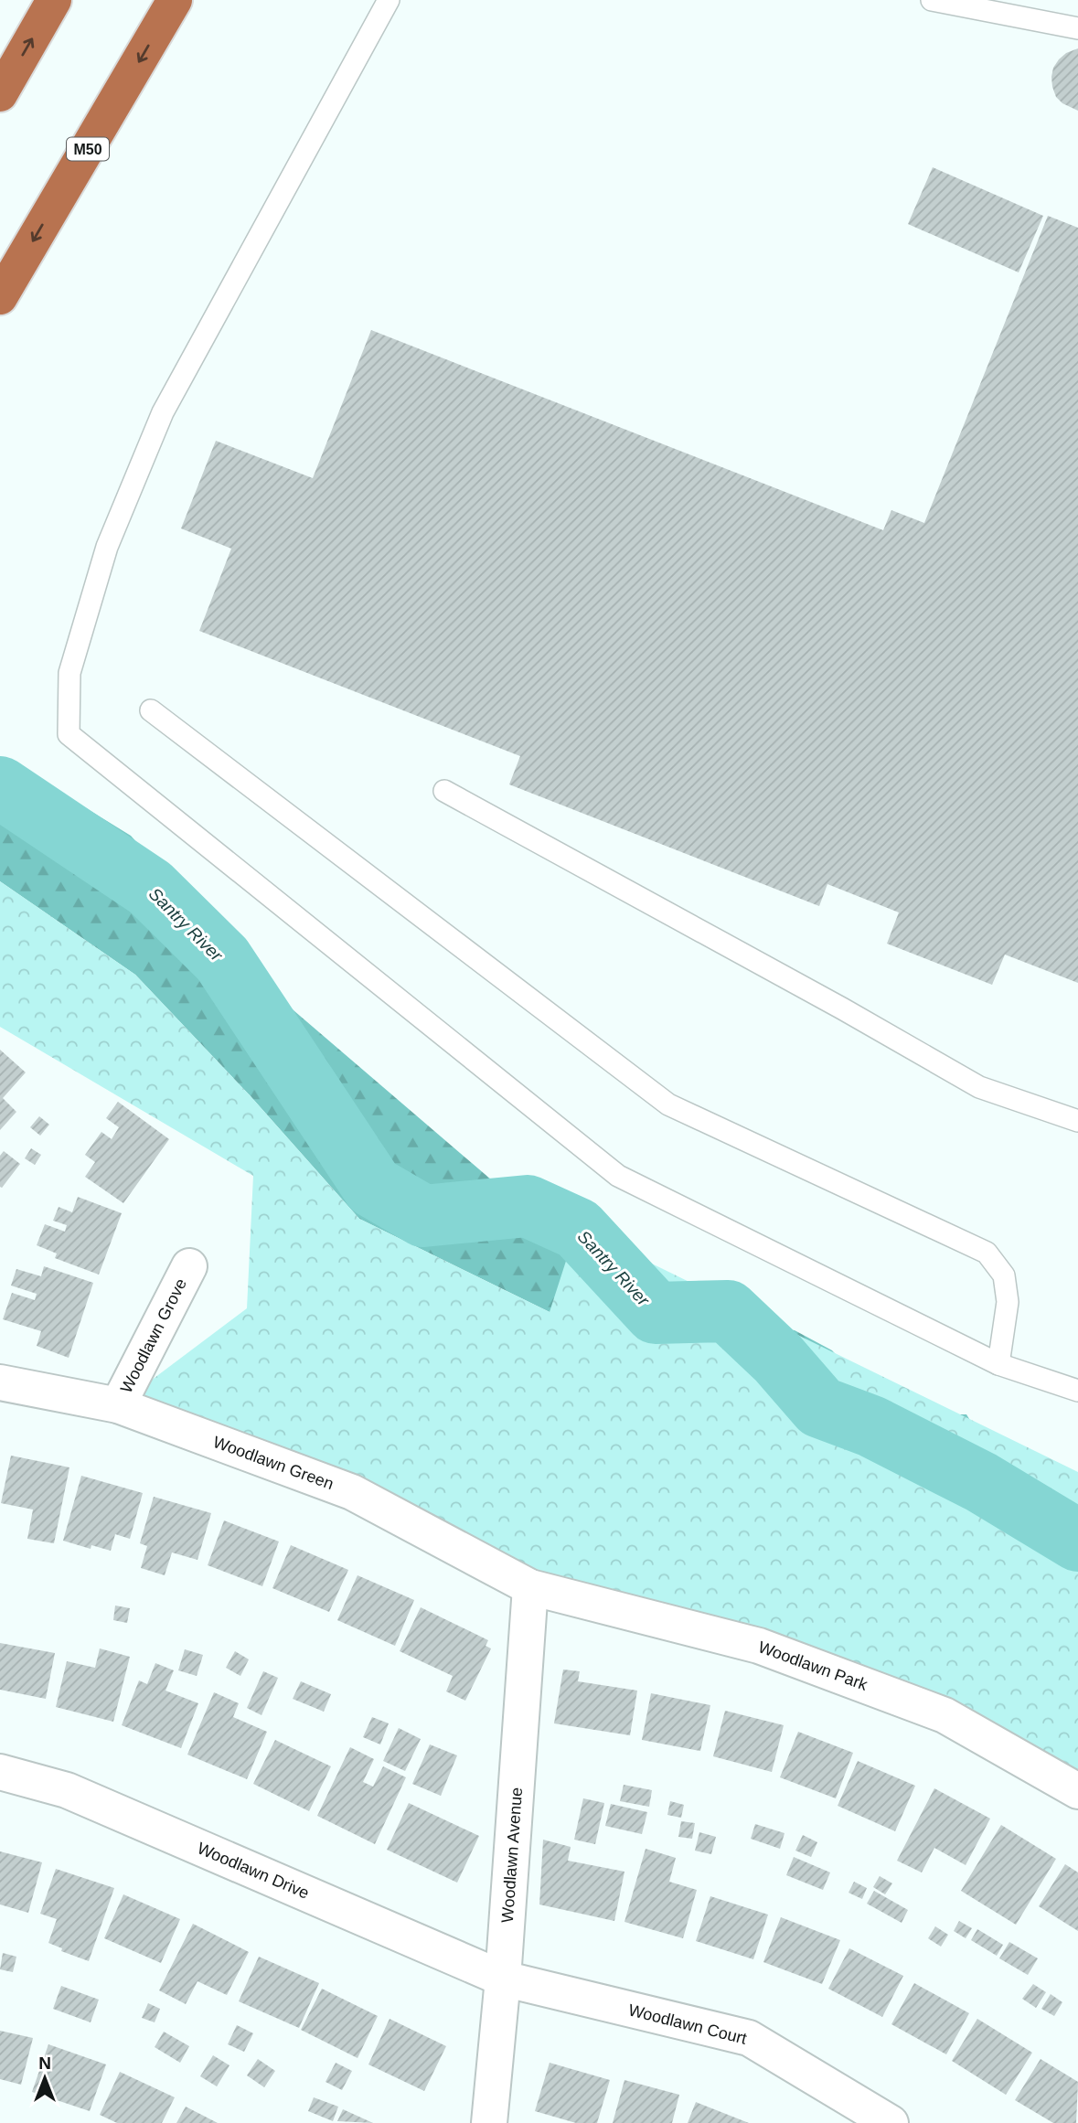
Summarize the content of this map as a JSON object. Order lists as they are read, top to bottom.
{
  "streets": {
    "highway": ["M50"],
    "street": [
      "Woodlawn Grove",
      "Woodlawn Green",
      "Woodlawn Park",
      "Woodlawn Avenue",
      "Woodlawn Drive",
      "Woodlawn Court"
    ]
  },
  "crossings": [
    ["Woodlawn Grove", "Woodlawn Green"],
    ["Woodlawn Green", "Woodlawn Park"],
    ["Woodlawn Green", "Woodlawn Avenue"],
    ["Woodlawn Park", "Woodlawn Avenue"],
    ["Woodlawn Avenue", "Woodlawn Drive"],
    ["Woodlawn Avenue", "Woodlawn Court"],
    ["Woodlawn Drive", "Woodlawn Court"]
  ],
  "water": ["Santry River"],
  "north": "top"
}
